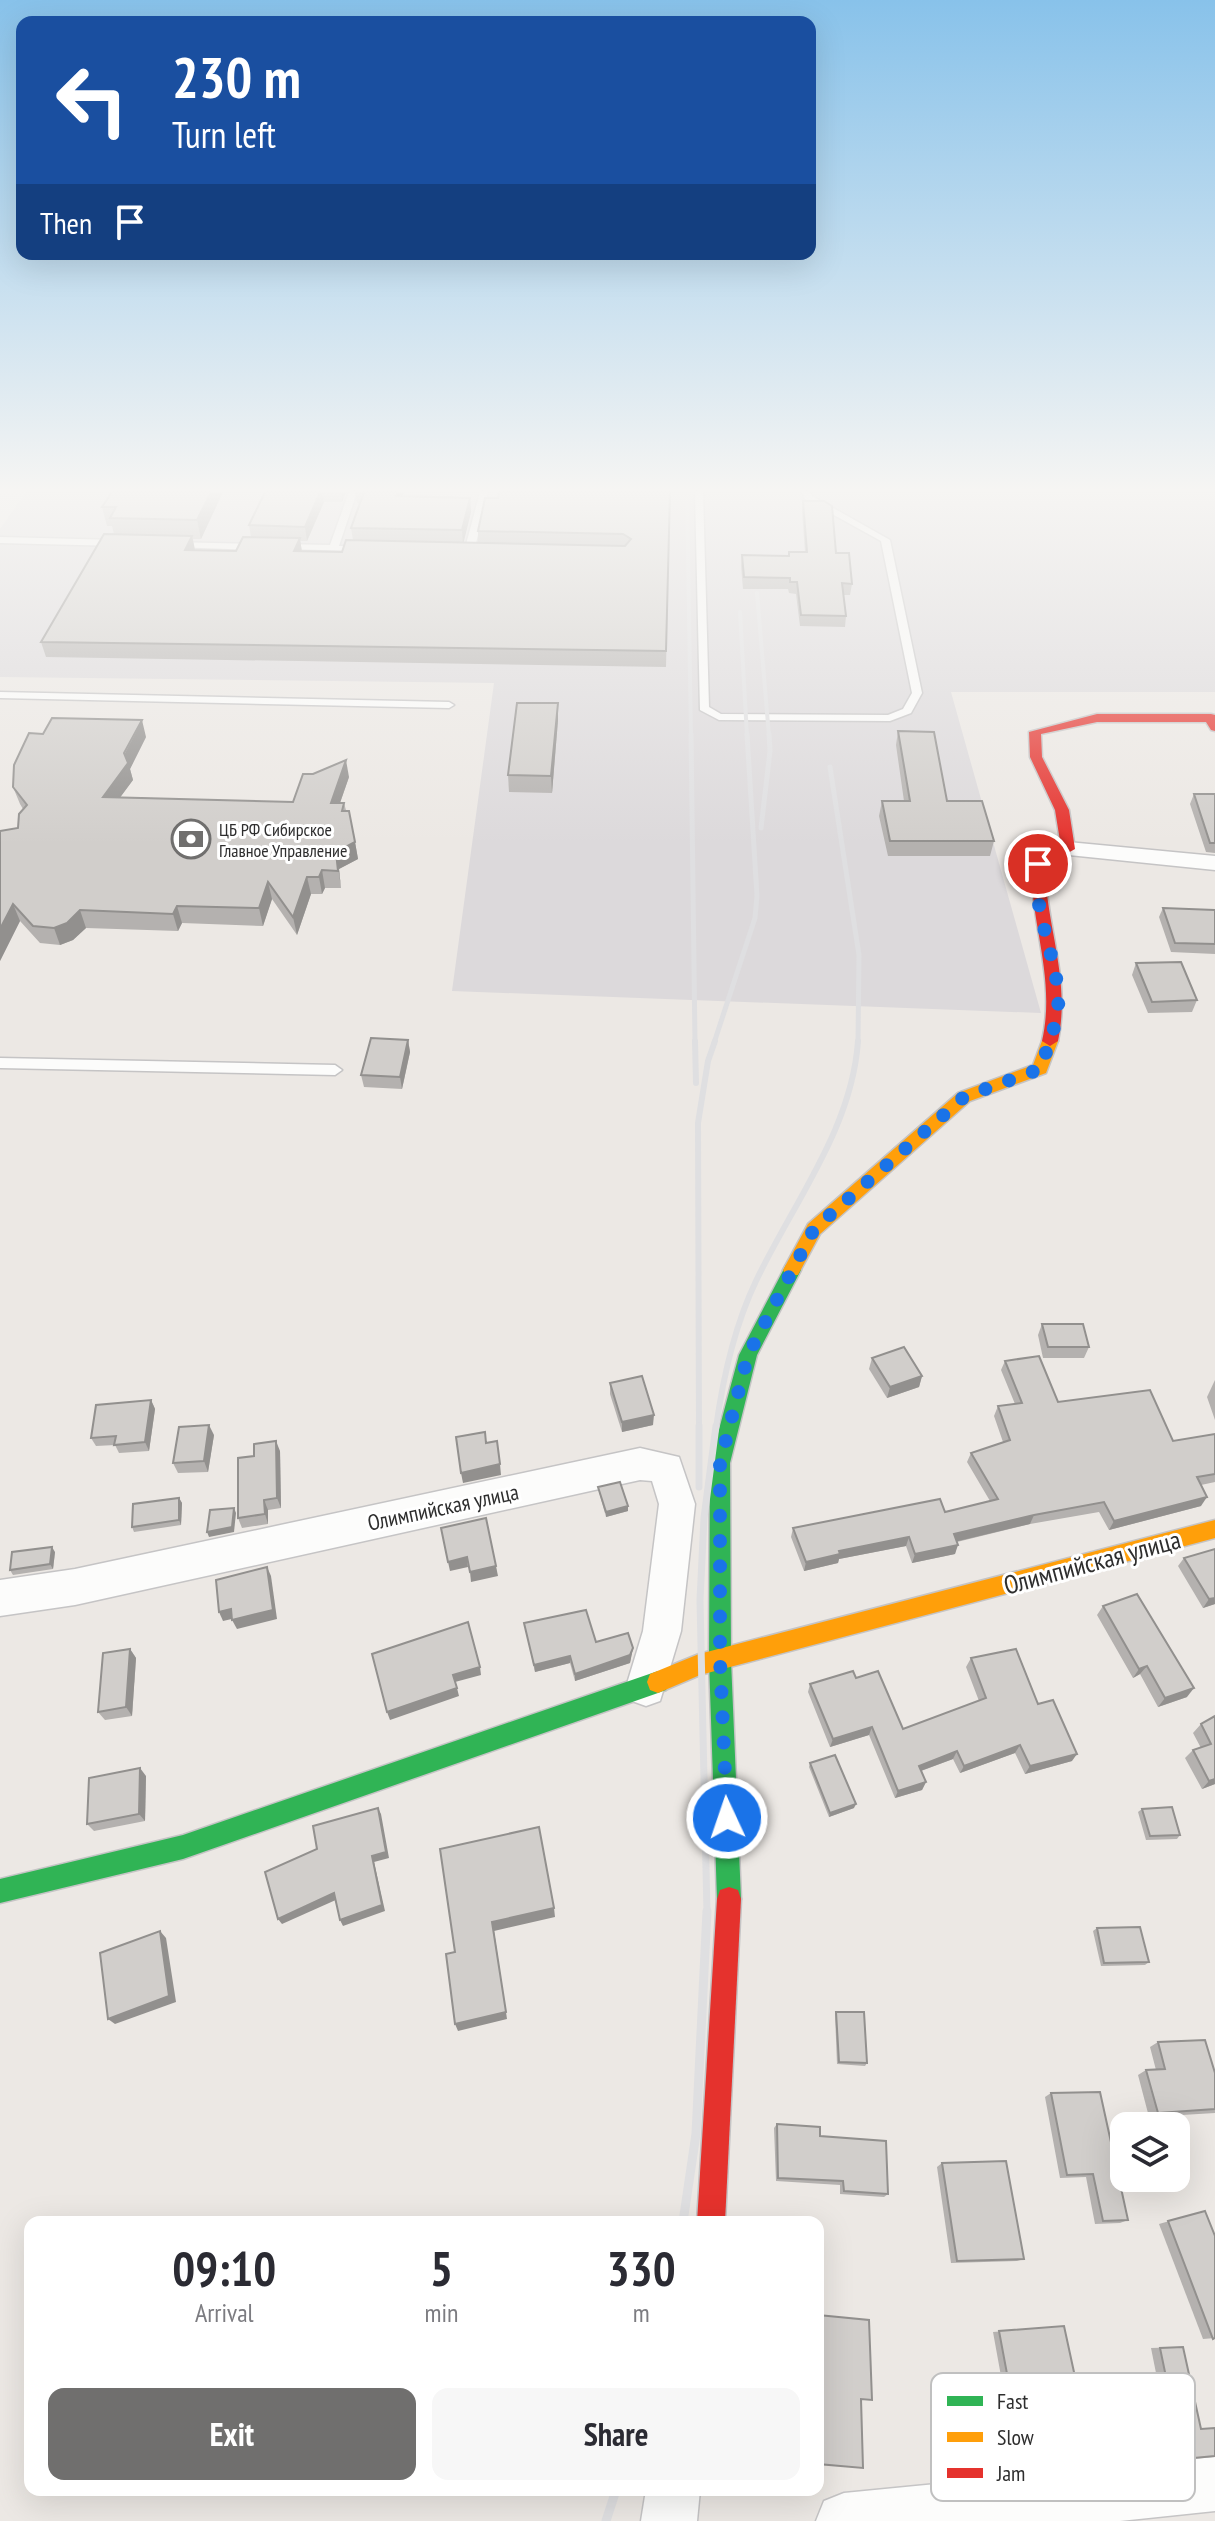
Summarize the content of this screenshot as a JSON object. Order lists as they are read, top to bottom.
{
  "streets": {
    "street": ["Олимпийская улица"]
  },
  "places": {
    "bank": ["ЦБ РФ Сибирское Главное Управление"]
  },
  "legend": ["Fast", "Slow", "Jam"],
  "page": {
    "turn": ["230 m", "Turn left"],
    "then": "Then",
    "eta": [
      "09:10",
      "Arrival",
      "5",
      "min",
      "330",
      "m"
    ],
    "buttons": ["Exit", "Share"]
  }
}
